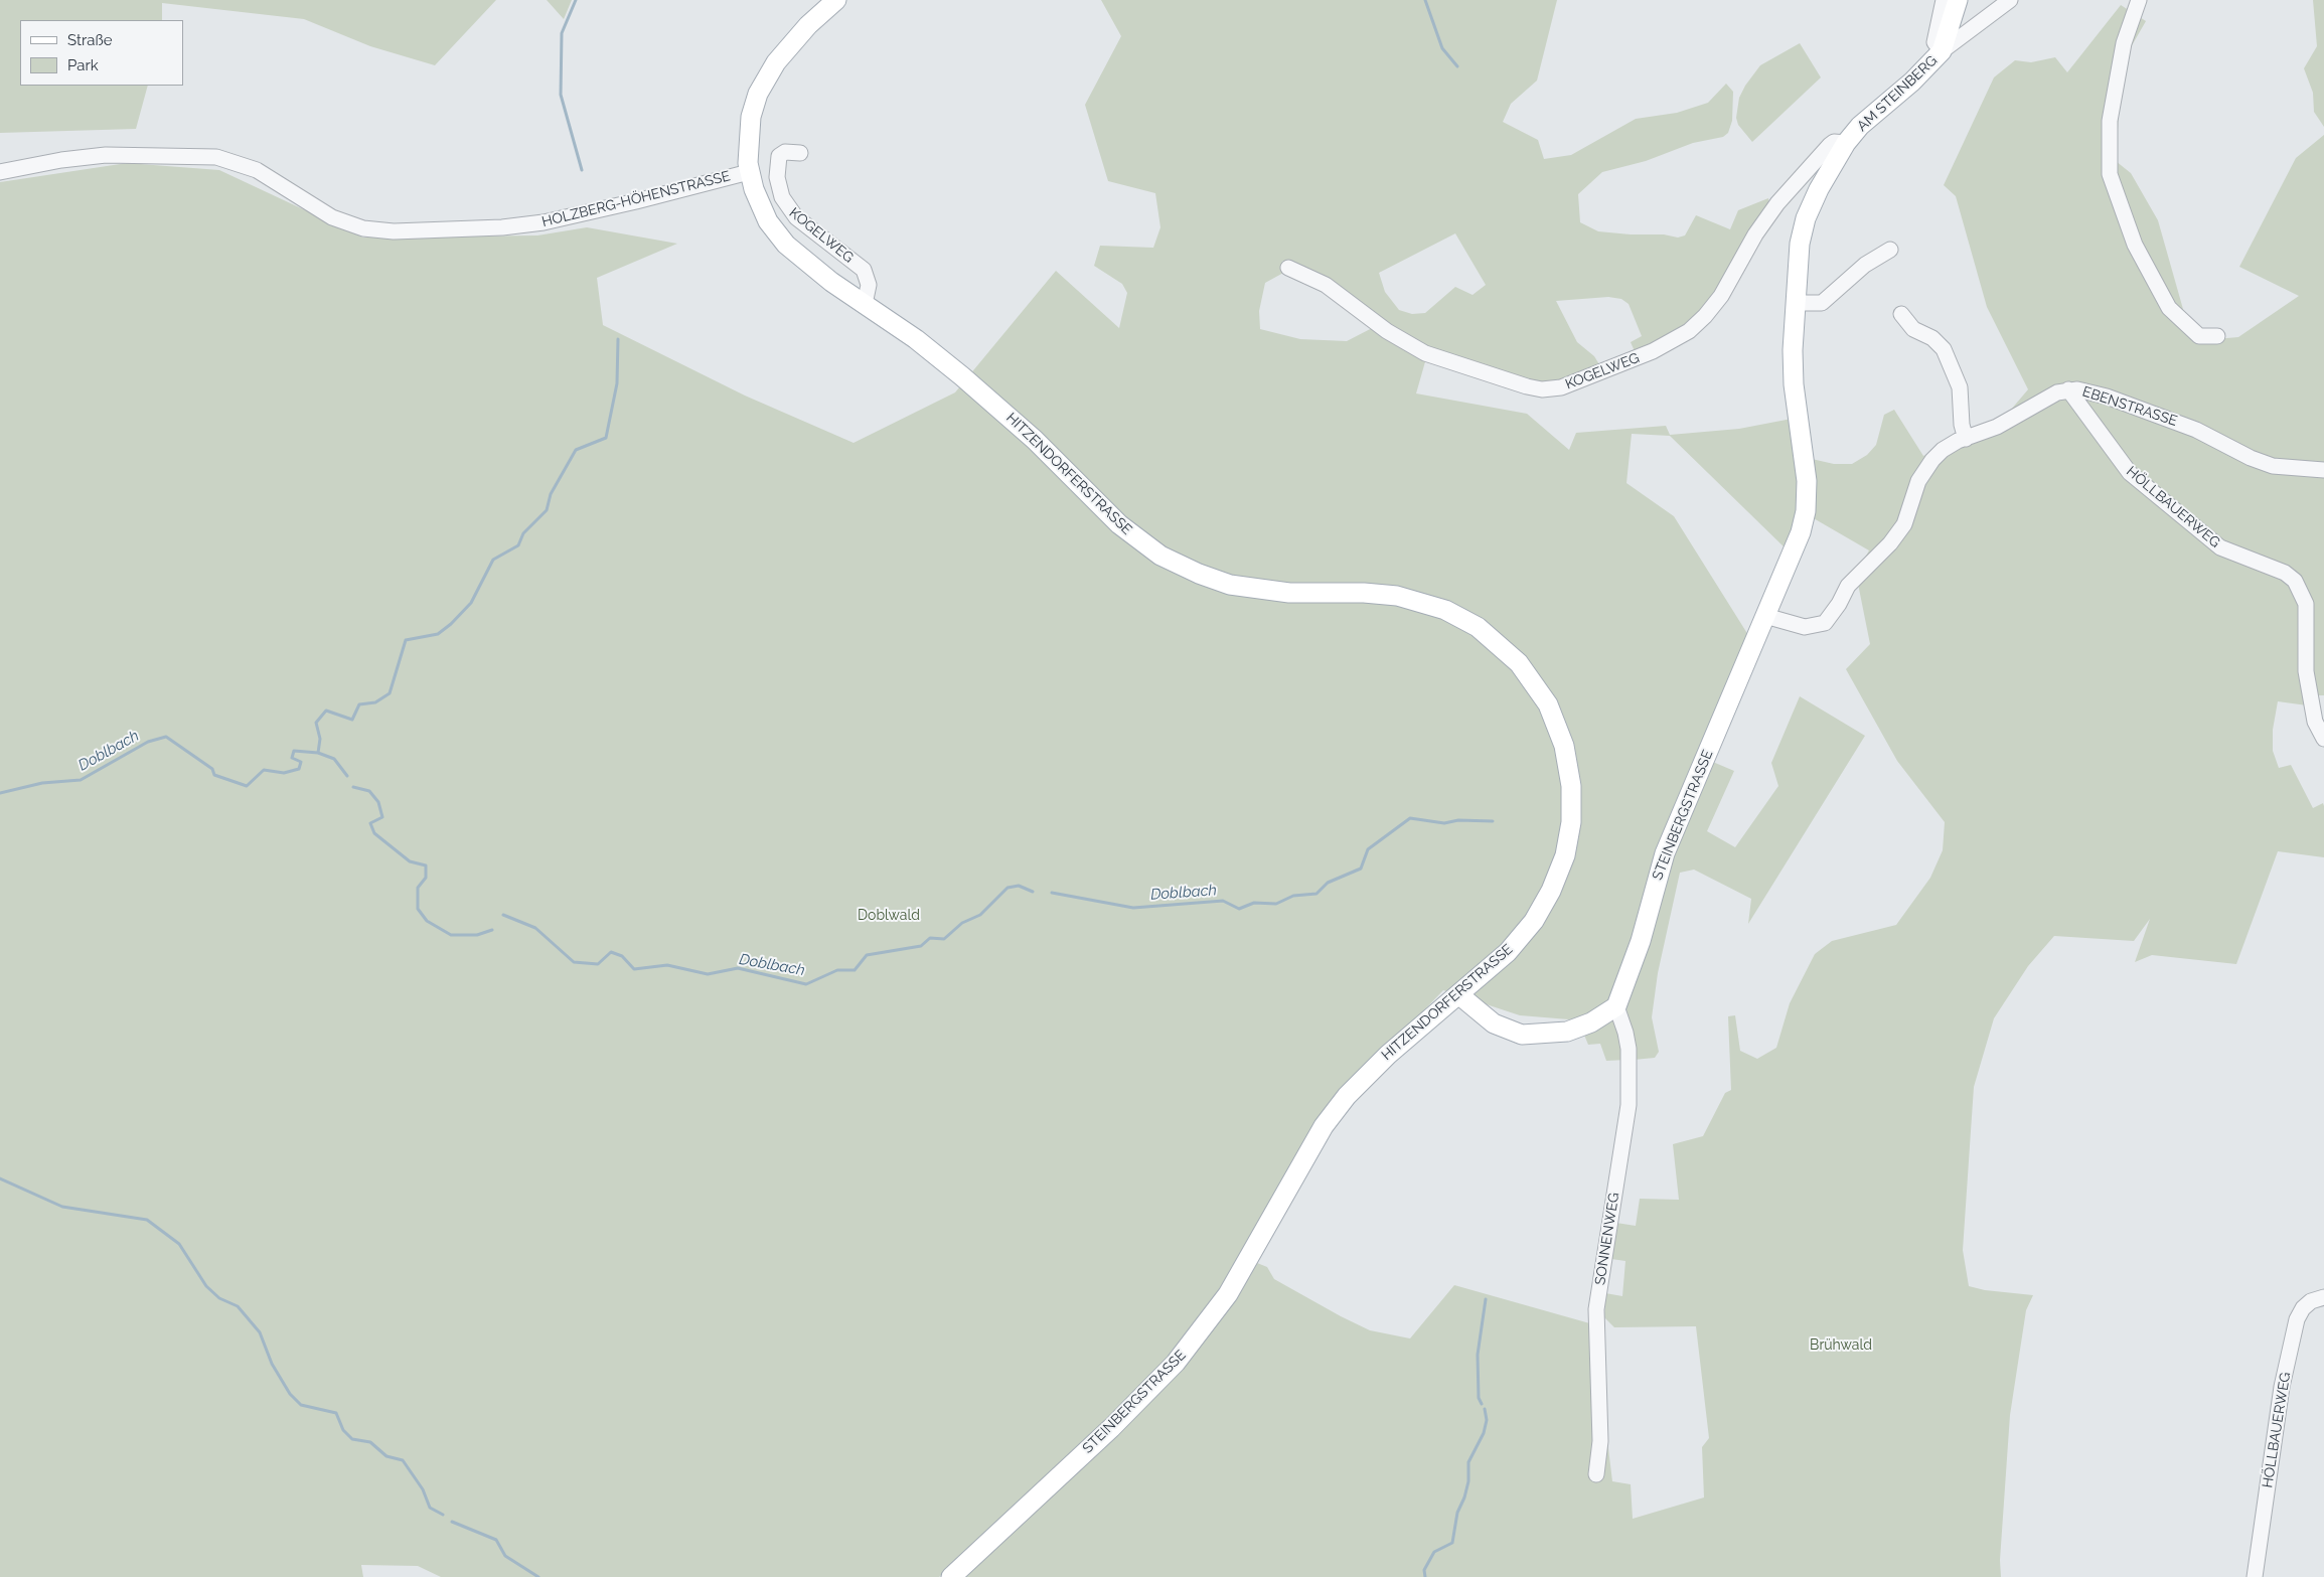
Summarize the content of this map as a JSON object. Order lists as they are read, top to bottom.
{
  "streets": {
    "main road": ["AM STEINBERG", "HITZENDORFERSTRASSE", "STEINBERGSTRASSE"],
    "street": [
      "HOLZBERG-HÖHENSTRASSE",
      "KOGELWEG",
      "EBENSTRASSE",
      "HÖLLBAUERWEG",
      "SONNENWEG"
    ]
  },
  "crossings": [
    ["AM STEINBERG", "KOGELWEG"],
    ["AM STEINBERG", "STEINBERGSTRASSE"],
    ["HOLZBERG-HÖHENSTRASSE", "HITZENDORFERSTRASSE"],
    ["KOGELWEG", "HITZENDORFERSTRASSE"],
    ["EBENSTRASSE", "HÖLLBAUERWEG"],
    ["EBENSTRASSE", "STEINBERGSTRASSE"],
    ["HITZENDORFERSTRASSE", "STEINBERGSTRASSE"],
    ["STEINBERGSTRASSE", "SONNENWEG"]
  ],
  "water": ["Doblbach"],
  "parks": ["Doblwald", "Brühwald"],
  "legend": ["Straße", "Park"]
}
